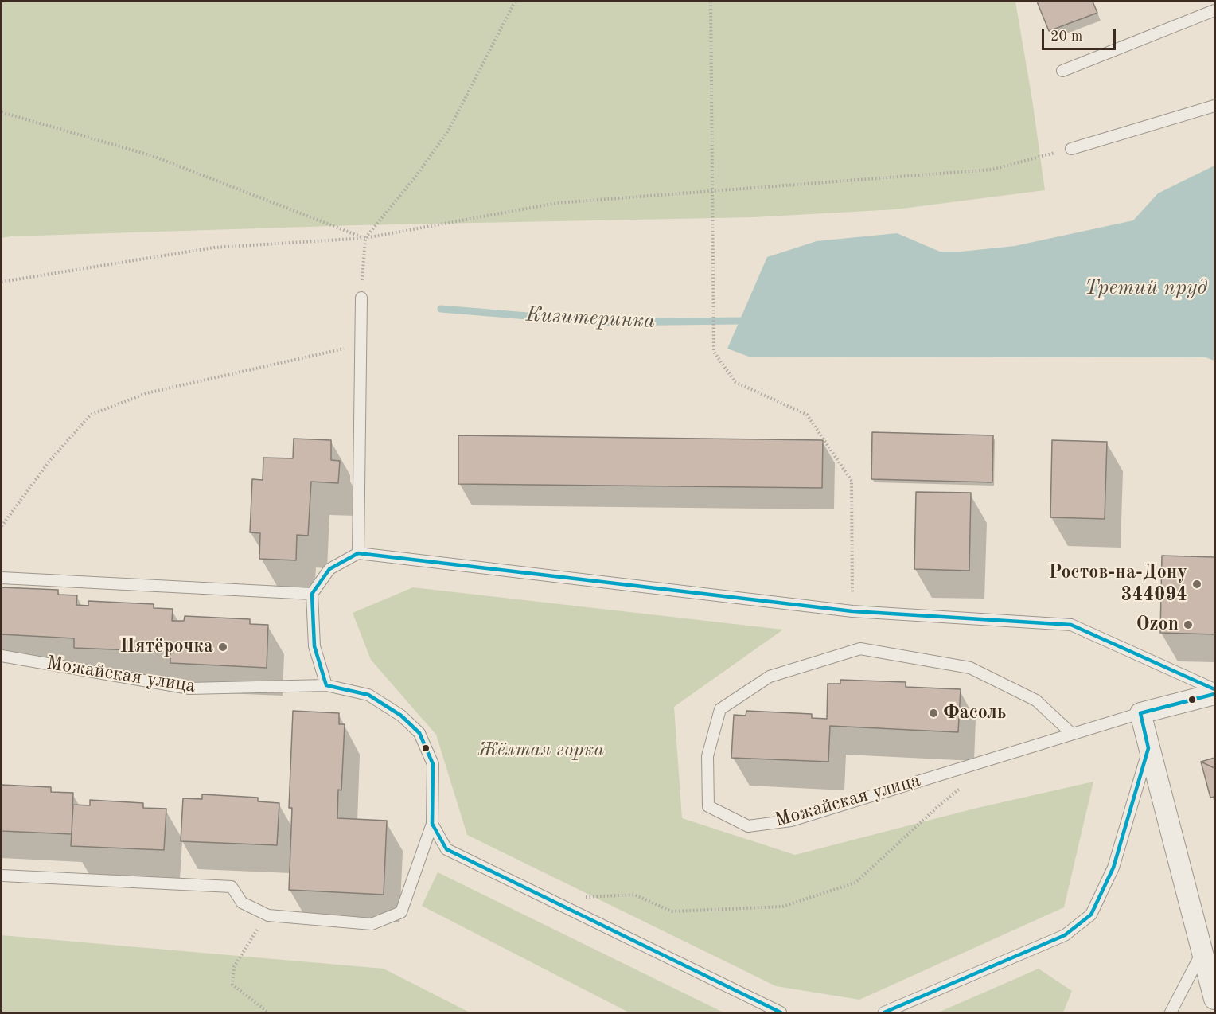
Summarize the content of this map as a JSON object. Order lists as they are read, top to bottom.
{
  "streets": {
    "street": ["Можайская улица"]
  },
  "water": ["Третий пруд", "Кизитеринка"],
  "parks": ["Жёлтая горка"],
  "places": [
    "Ростов-на-Дону 344094",
    "Ozon",
    "Пятёрочка",
    "Фасоль"
  ],
  "scale_bar": "20 m"
}
